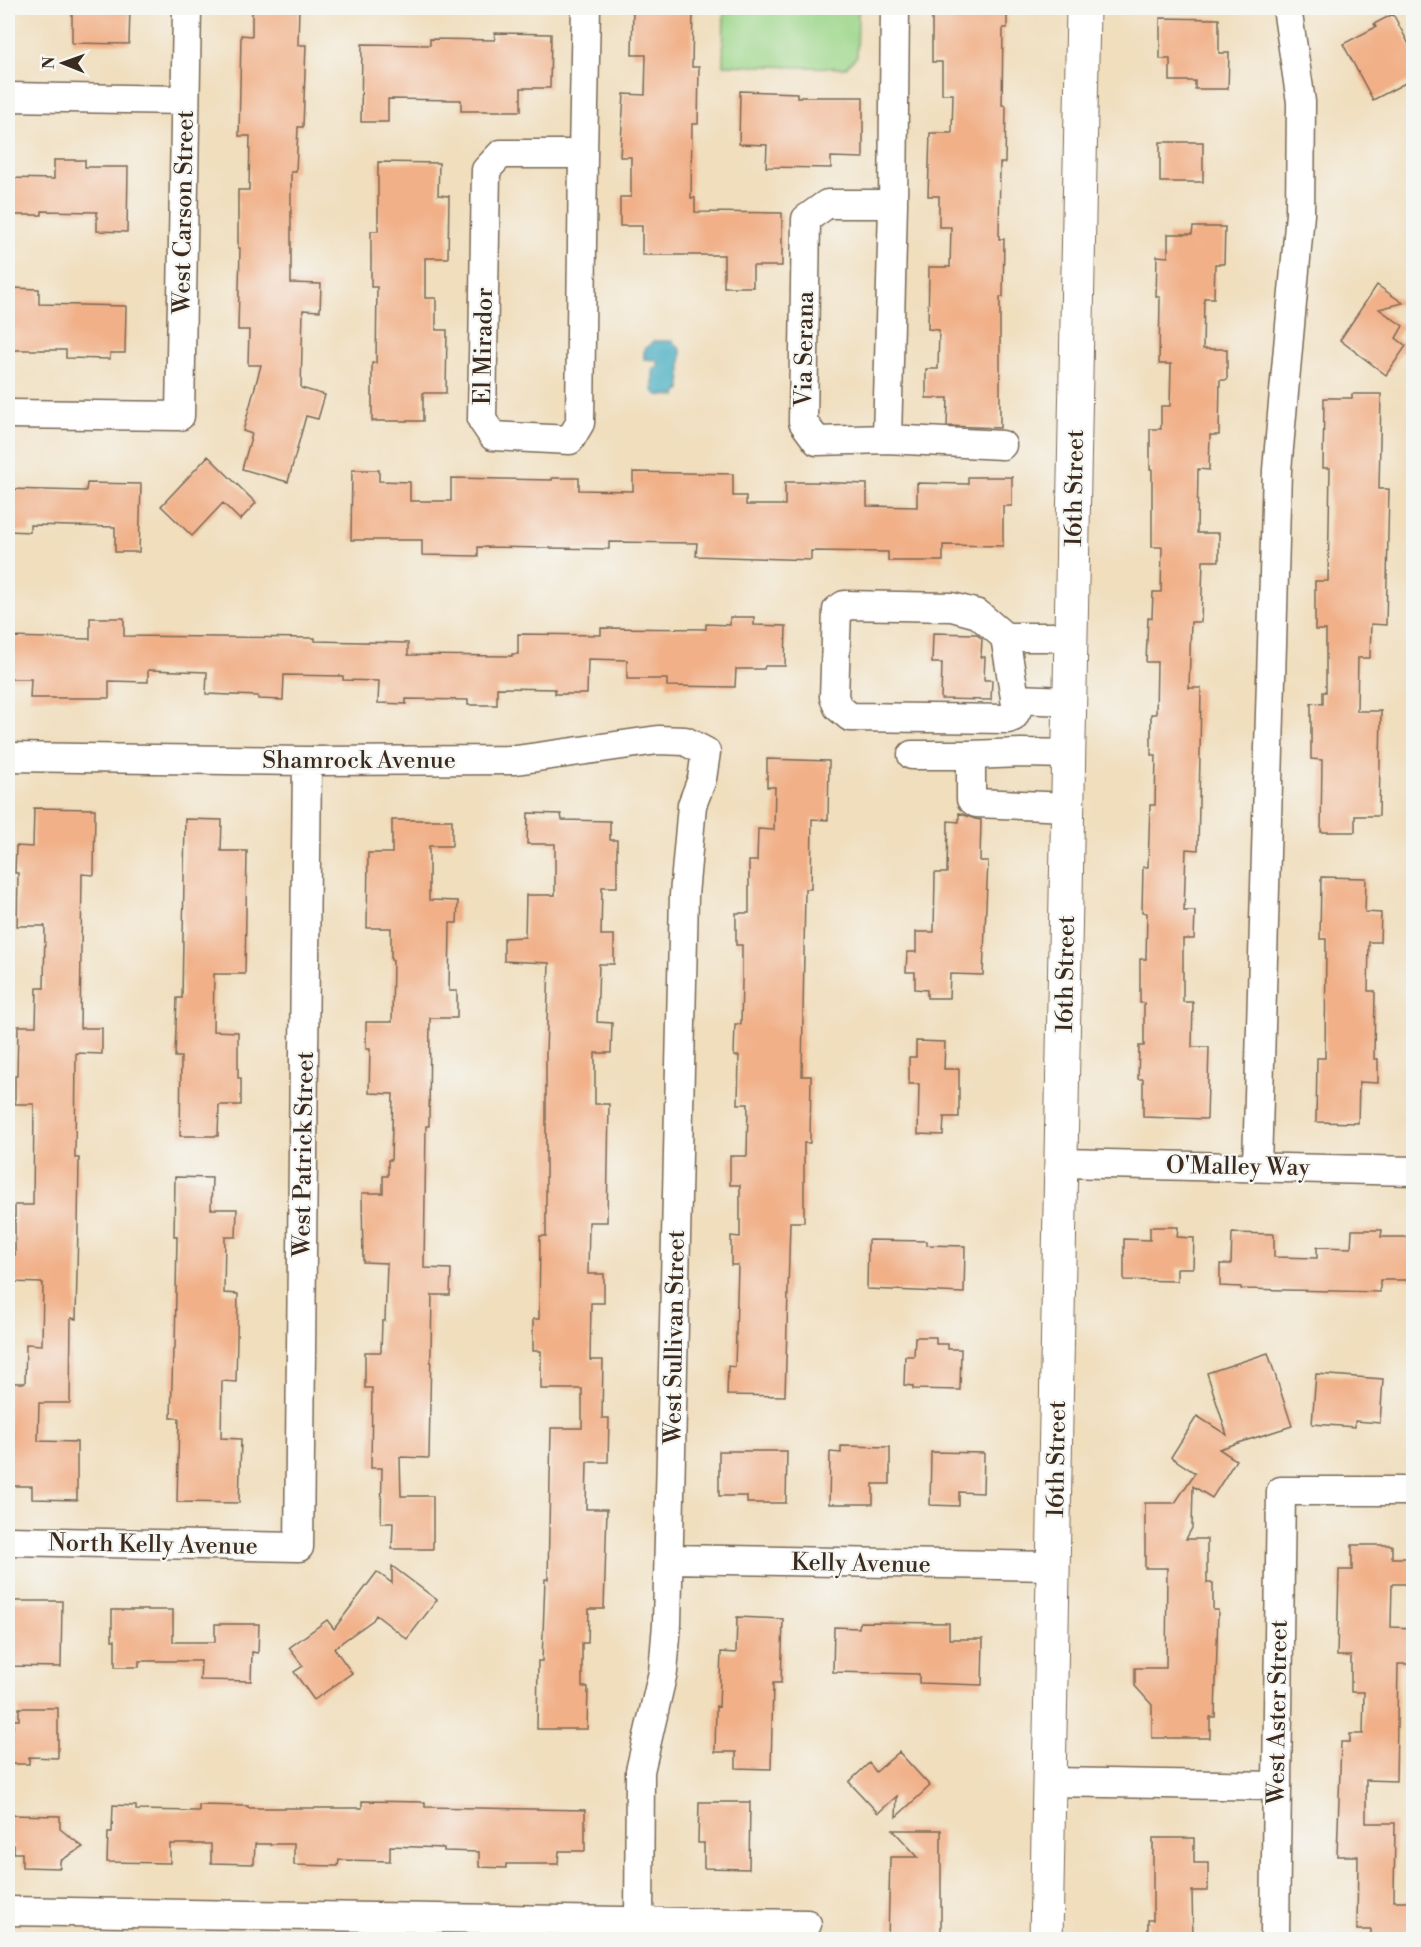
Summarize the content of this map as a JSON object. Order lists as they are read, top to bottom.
{
  "streets": {
    "main road": ["16th Street"],
    "street": [
      "West Carson Street",
      "El Mirador",
      "Via Serana",
      "Shamrock Avenue",
      "West Patrick Street",
      "O'Malley Way",
      "West Sullivan Street",
      "North Kelly Avenue",
      "Kelly Avenue",
      "West Aster Street"
    ]
  },
  "crossings": [
    ["16th Street", "O'Malley Way"],
    ["16th Street", "Kelly Avenue"],
    ["Shamrock Avenue", "West Patrick Street"],
    ["Shamrock Avenue", "West Sullivan Street"],
    ["West Patrick Street", "North Kelly Avenue"],
    ["West Sullivan Street", "Kelly Avenue"]
  ],
  "north": "left"
}
